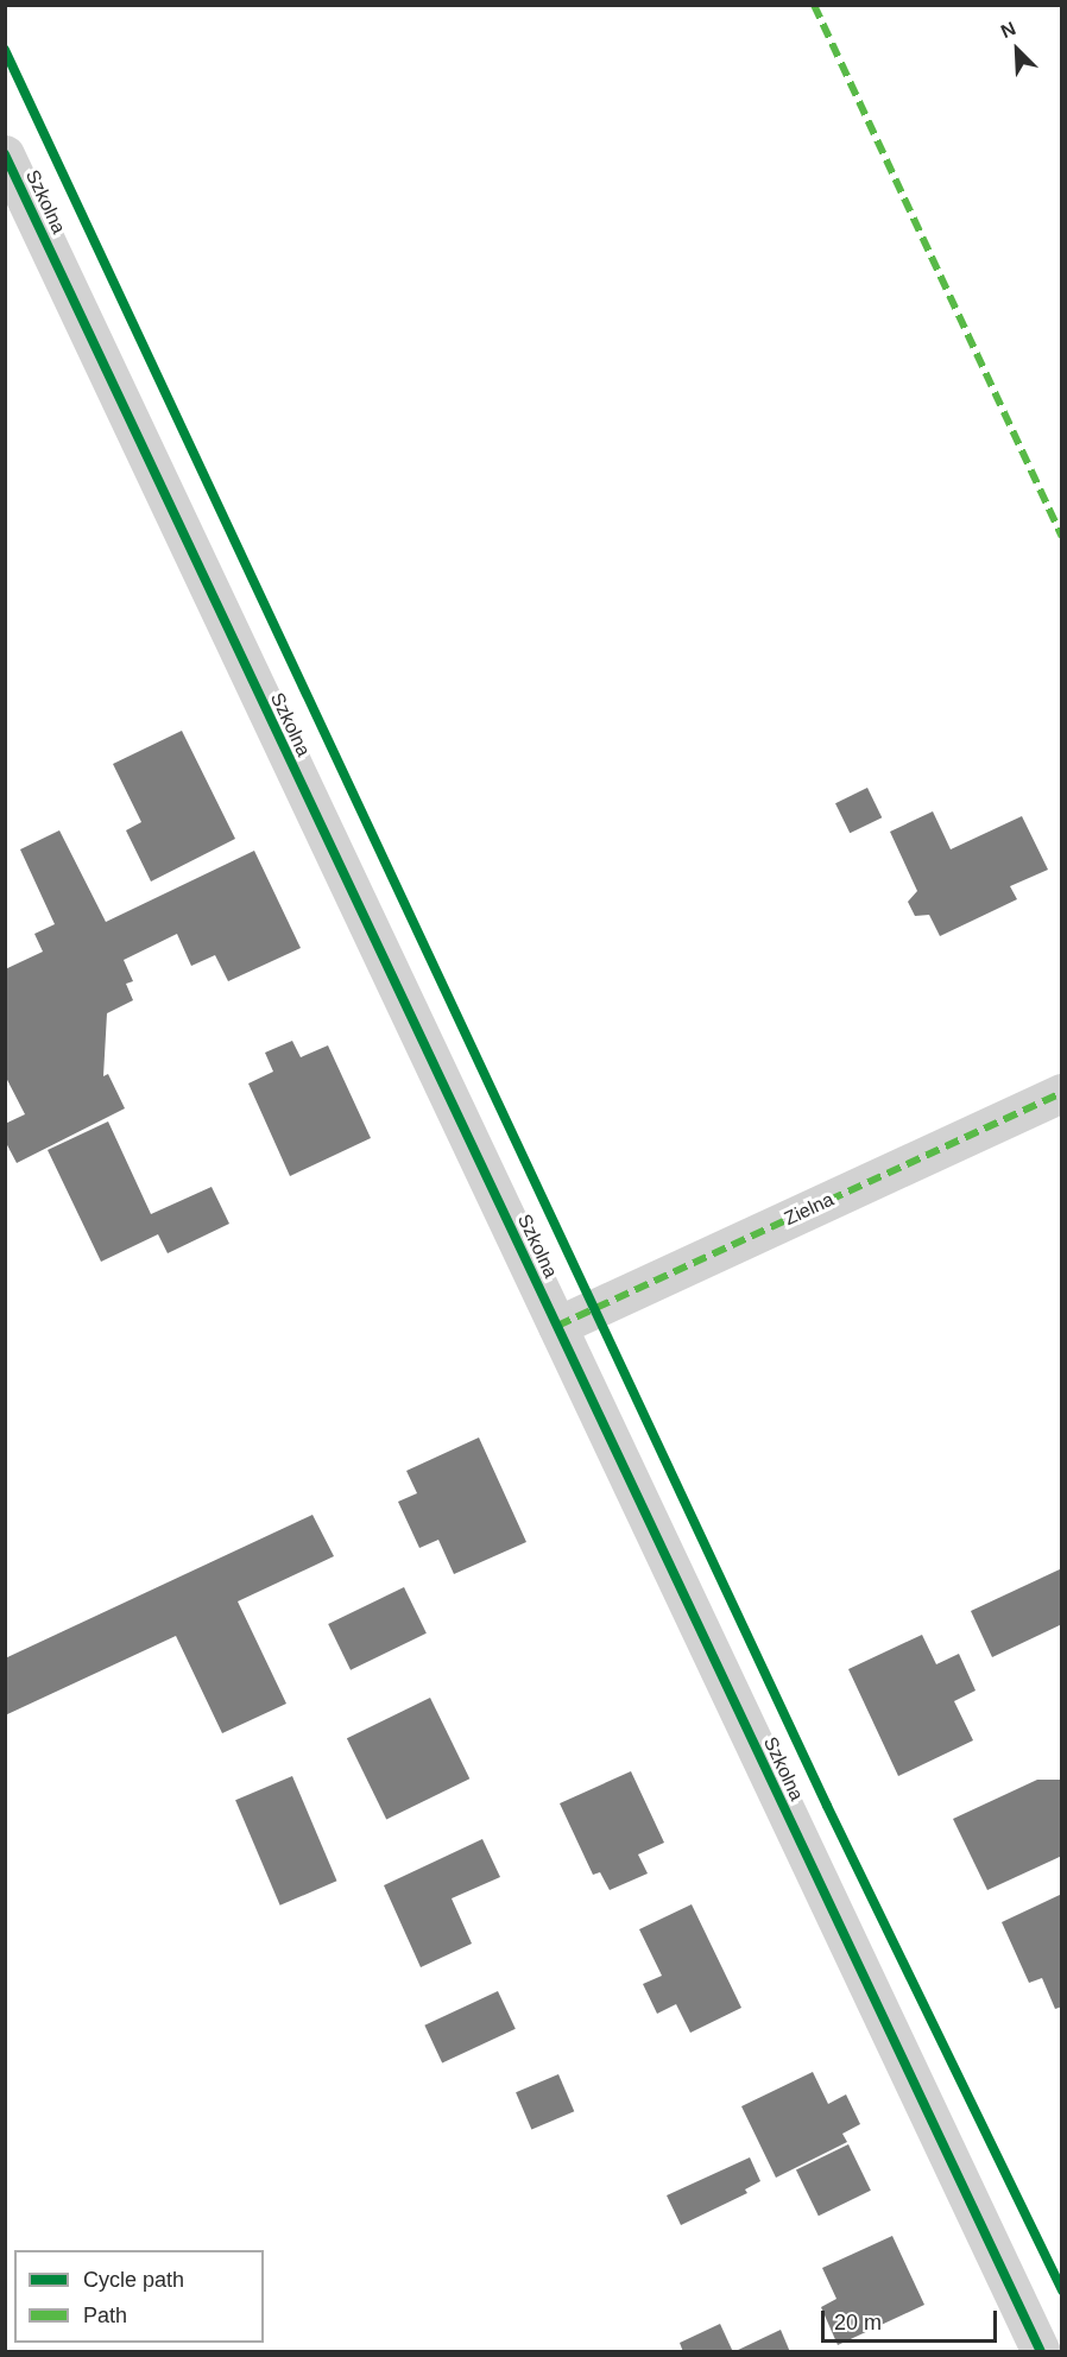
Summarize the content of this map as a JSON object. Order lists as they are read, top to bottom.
{
  "streets": {
    "street": ["Szkolna", "Zielna"]
  },
  "crossings": [
    ["Szkolna", "Zielna"]
  ],
  "legend": ["Cycle path", "Path"],
  "scale_bar": "20 m",
  "north": "top left"
}
